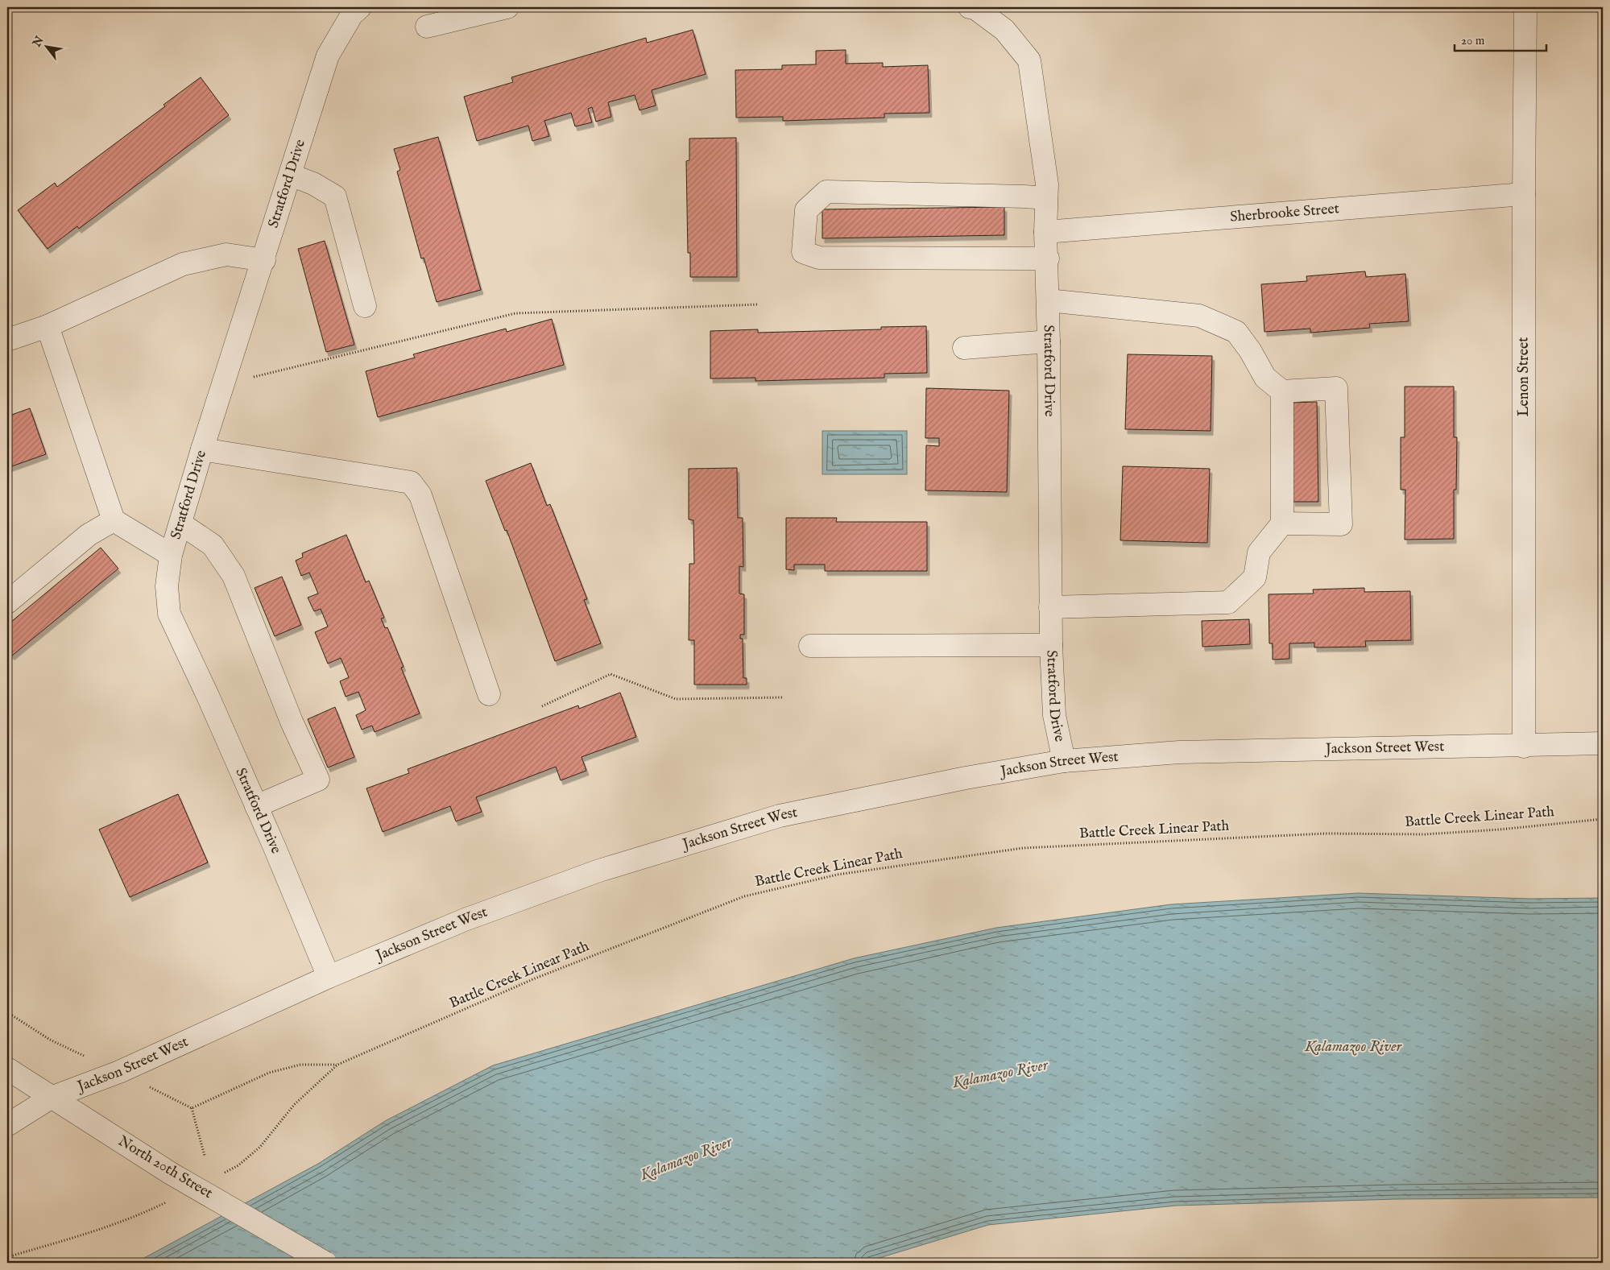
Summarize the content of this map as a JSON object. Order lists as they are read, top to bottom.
{
  "streets": {
    "street": [
      "Stratford Drive",
      "Sherbrooke Street",
      "Lenon Street",
      "Jackson Street West",
      "North 20th Street"
    ],
    "path": ["Battle Creek Linear Path"]
  },
  "crossings": [
    ["Stratford Drive", "Sherbrooke Street"],
    ["Stratford Drive", "Jackson Street West"],
    ["Sherbrooke Street", "Lenon Street"],
    ["Lenon Street", "Jackson Street West"],
    ["Jackson Street West", "North 20th Street"]
  ],
  "water": ["Kalamazoo River"],
  "scale_bar": "20 m",
  "north": "top left"
}
